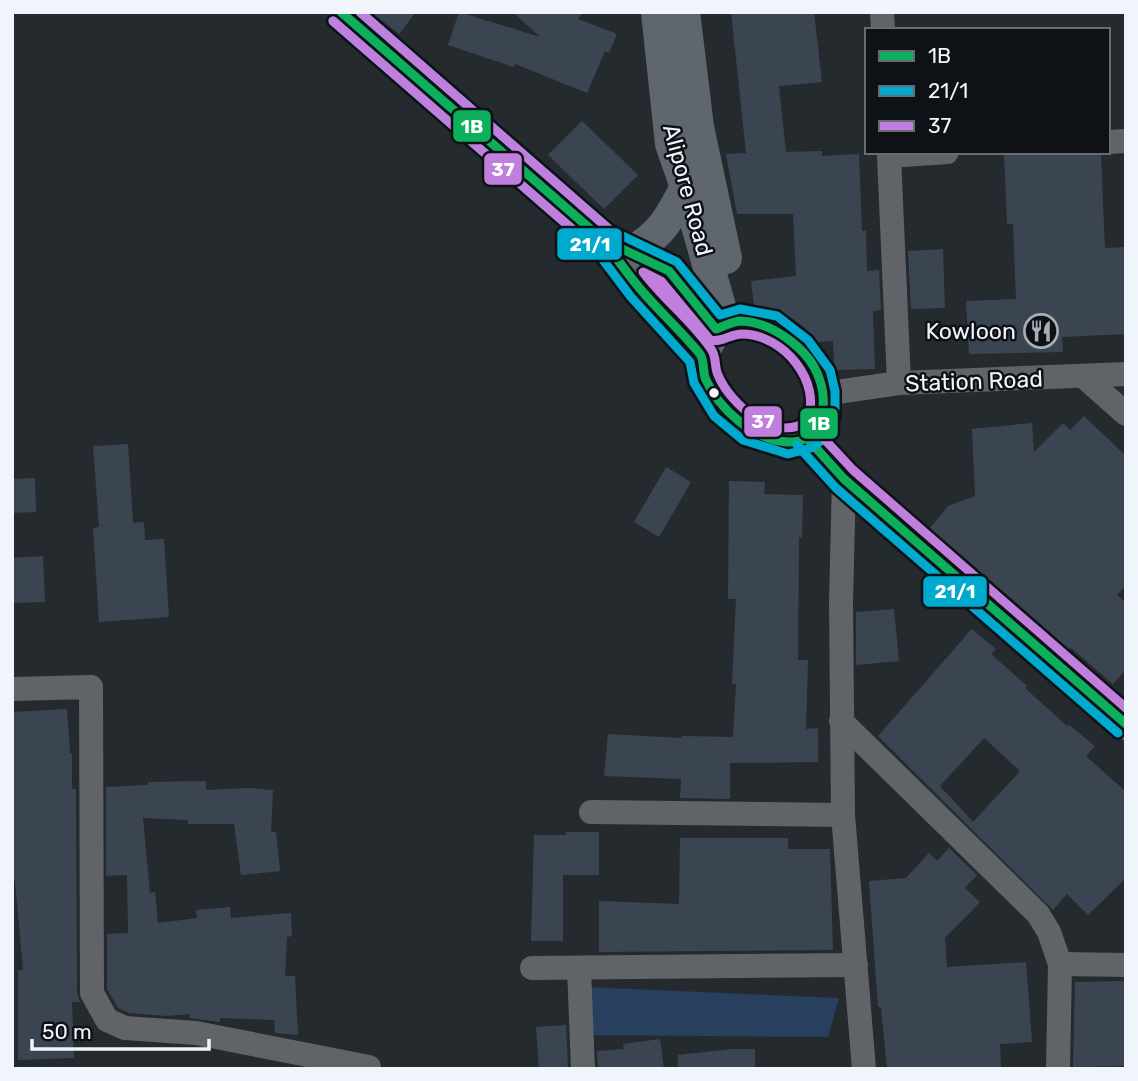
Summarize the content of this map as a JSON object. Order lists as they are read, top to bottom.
{
  "streets": {
    "main road": ["Alipore Road"],
    "street": ["Station Road"]
  },
  "crossings": [
    ["Alipore Road", "Station Road"]
  ],
  "places": {
    "restaurant": ["Kowloon"]
  },
  "lines": ["transit line 1B", "transit line 21/1", "transit line 37"],
  "legend": ["1B", "21/1", "37"],
  "scale_bar": "50 m"
}
